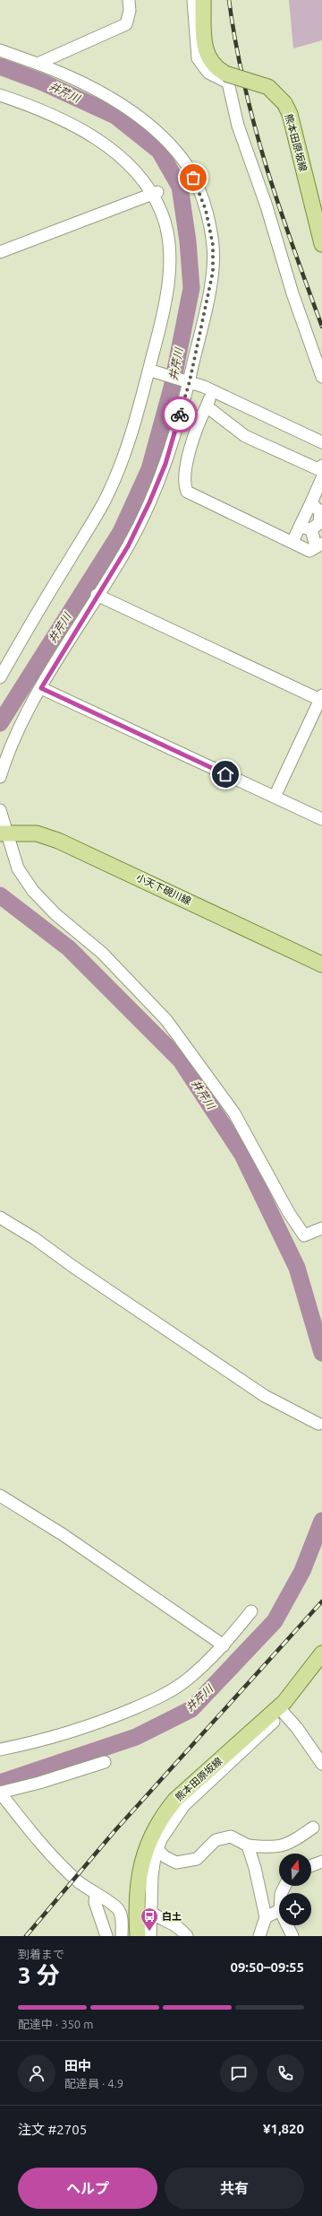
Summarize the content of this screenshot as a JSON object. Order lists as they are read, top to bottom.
{
  "streets": {
    "main road": ["熊本田原坂線", "小天下硯川線"]
  },
  "water": ["井芹川"],
  "places": {
    "bus stop": ["白土"]
  },
  "north": "top",
  "page": {
    "heading": ["3 分", "到着まで", "09:50–09:55"],
    "panel": [
      "田中",
      "配達員 · 4.9",
      "注文 #2705",
      "¥1,820"
    ],
    "bar": "配達中 · 350 m",
    "buttons": ["ヘルプ", "共有"]
  }
}
